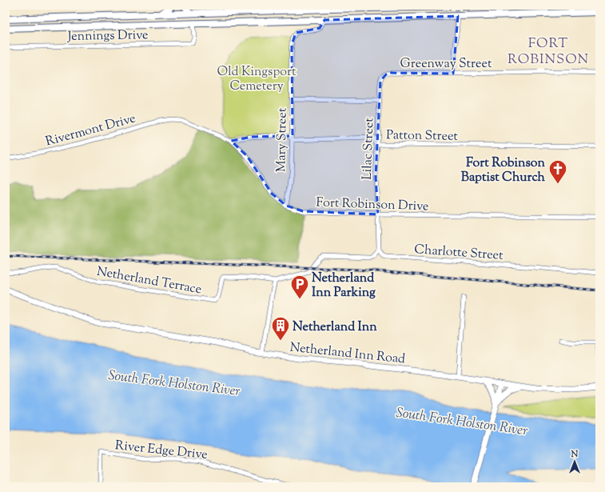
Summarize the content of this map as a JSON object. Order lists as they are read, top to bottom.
{
  "streets": {
    "main road": ["Netherland Inn Road"],
    "street": [
      "Jennings Drive",
      "Greenway Street",
      "Rivermont Drive",
      "Patton Street",
      "Mary Street",
      "Lilac Street",
      "Fort Robinson Drive",
      "Charlotte Street",
      "Netherland Terrace",
      "River Edge Drive"
    ]
  },
  "crossings": [
    ["Greenway Street", "Lilac Street"],
    ["Rivermont Drive", "Fort Robinson Drive"],
    ["Patton Street", "Mary Street"],
    ["Patton Street", "Lilac Street"],
    ["Patton Street", "Fort Robinson Drive"],
    ["Mary Street", "Fort Robinson Drive"],
    ["Lilac Street", "Fort Robinson Drive"],
    ["Lilac Street", "Charlotte Street"]
  ],
  "districts": ["FORT ROBINSON"],
  "water": ["South Fork Holston River"],
  "parks": ["Old Kingsport Cemetery"],
  "places": {
    "church": ["Fort Robinson Baptist Church"],
    "parking": ["Netherland Inn Parking"],
    "building": ["Netherland Inn"]
  },
  "north": "top"
}
